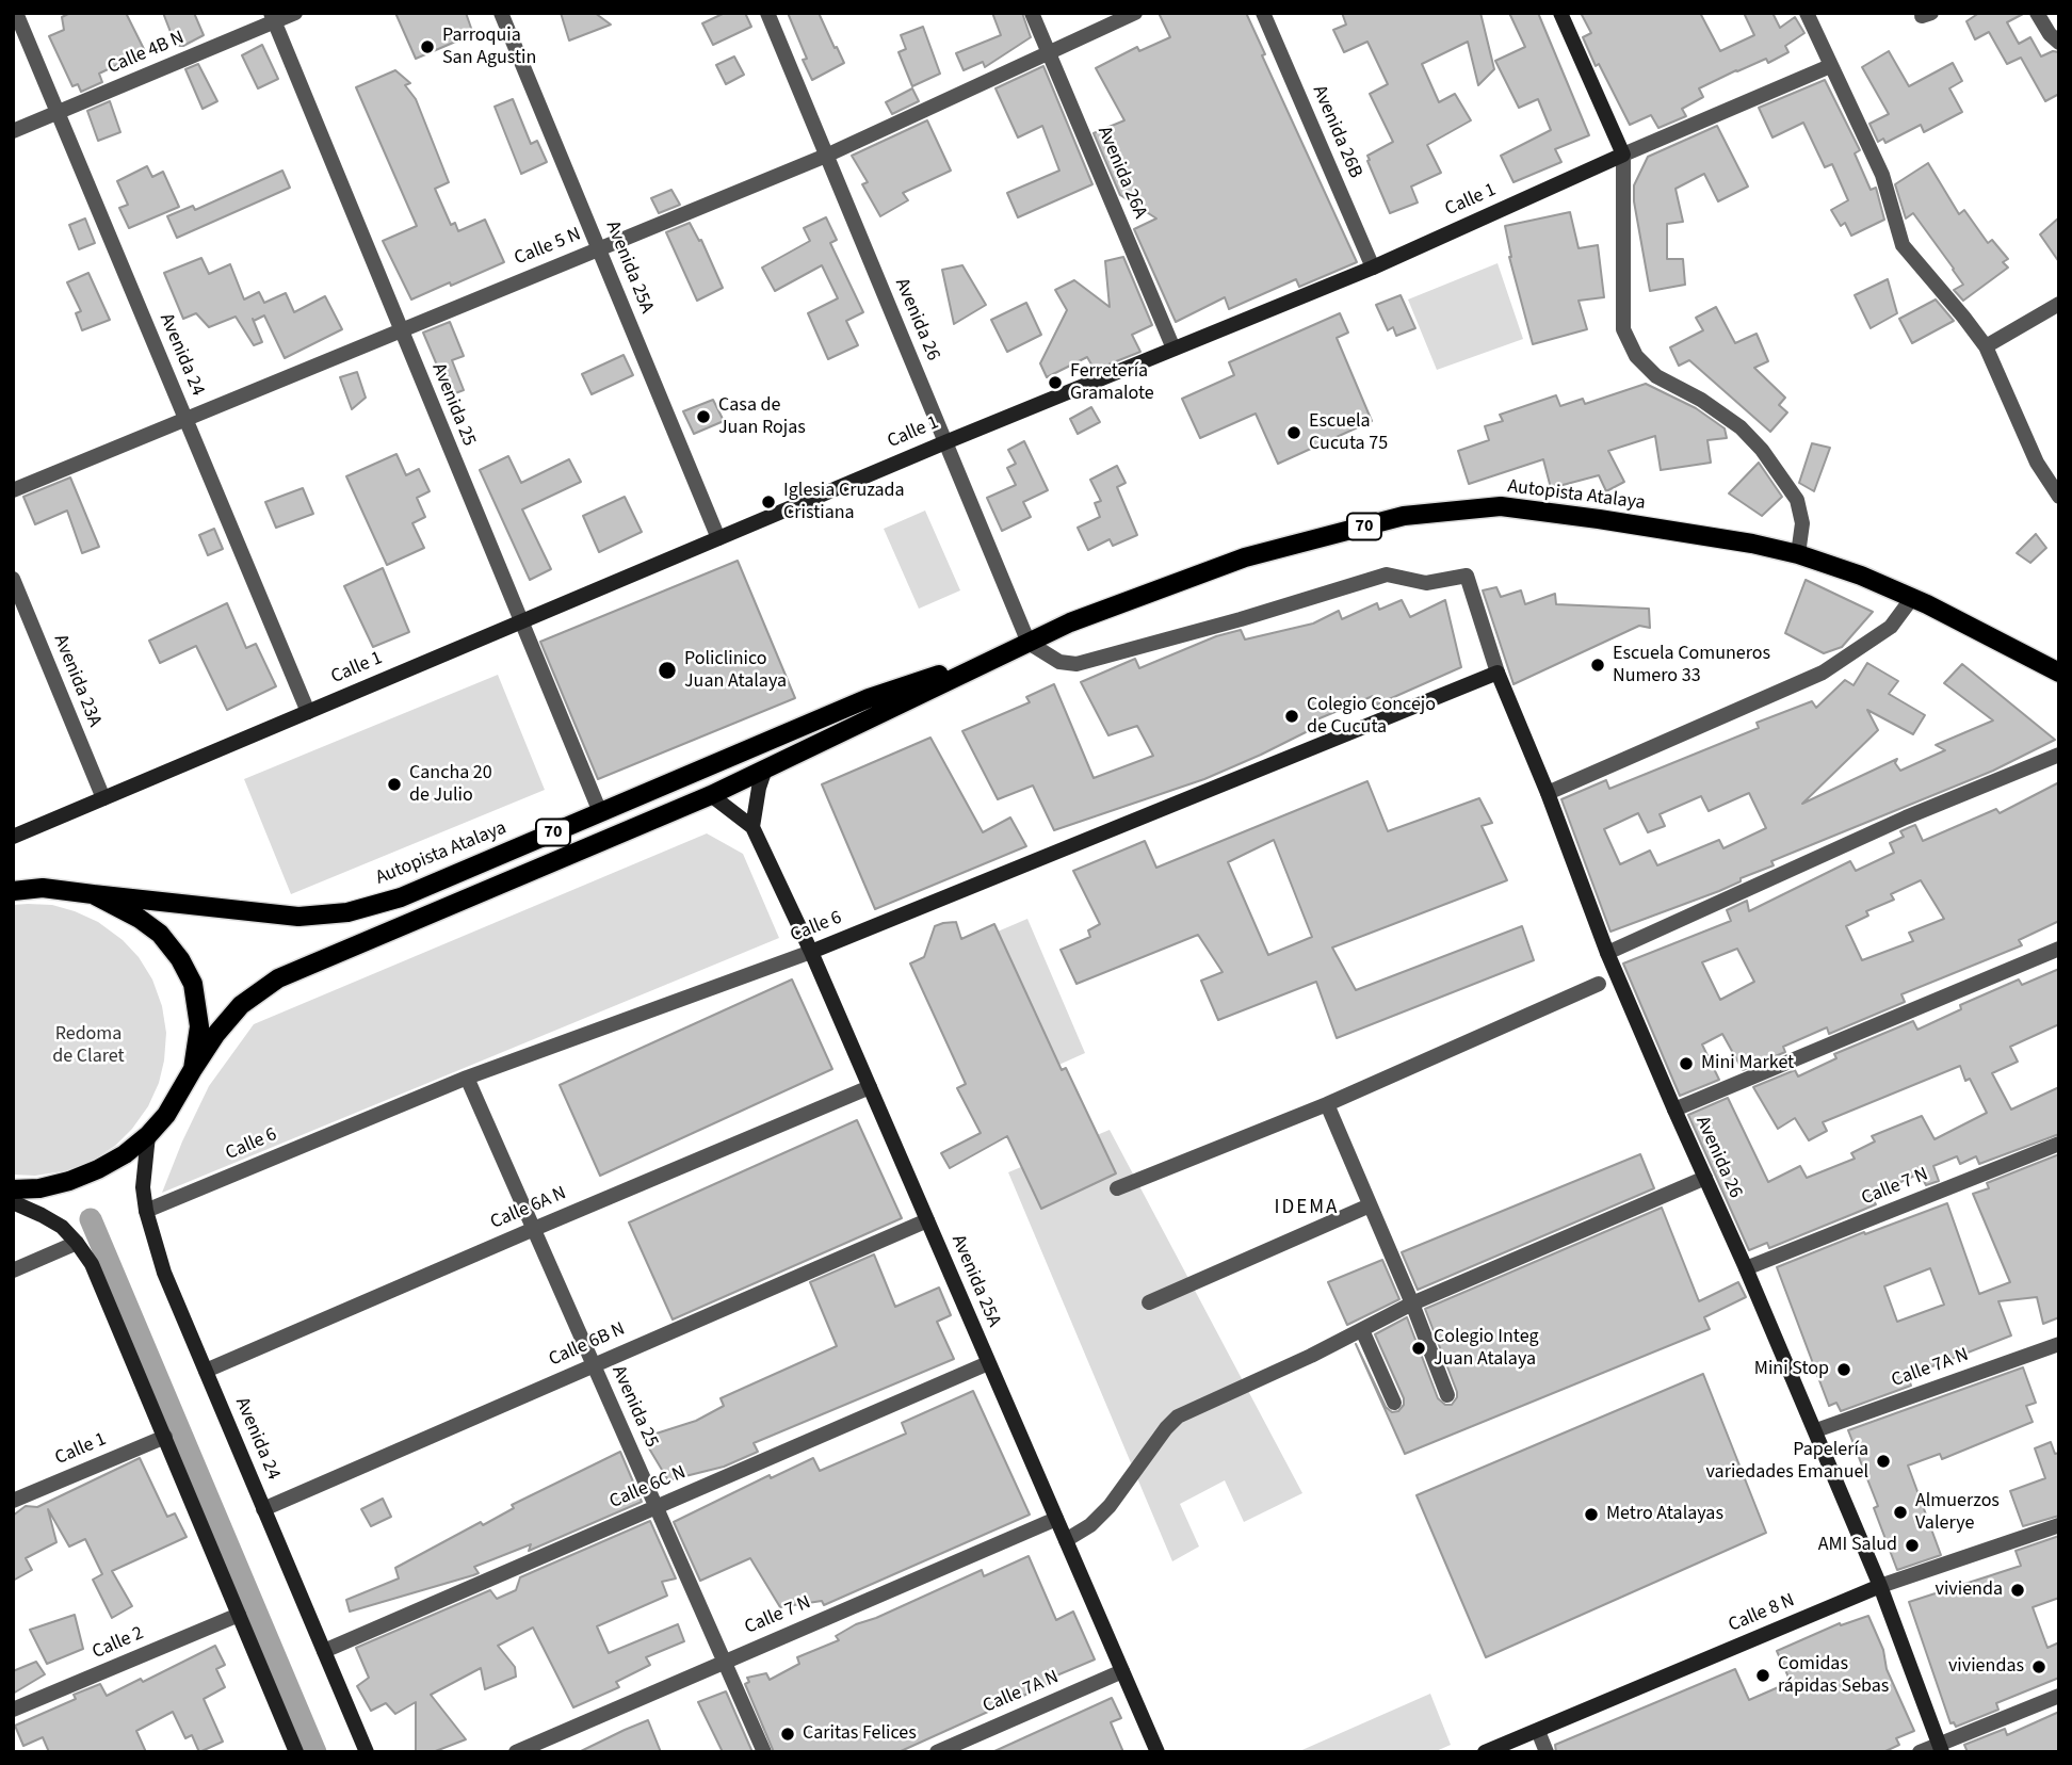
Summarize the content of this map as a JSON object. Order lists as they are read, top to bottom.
{
  "streets": {
    "main road": ["Autopista Atalaya", "70"],
    "street": [
      "Calle 4B N",
      "Avenida 26B",
      "Avenida 26A",
      "Calle 1",
      "Calle 5 N",
      "Avenida 25A",
      "Avenida 26",
      "Avenida 24",
      "Avenida 25",
      "Avenida 23A",
      "Calle 6",
      "Calle 7 N",
      "Calle 6A N",
      "Calle 6B N",
      "Calle 7A N",
      "Calle 6C N",
      "Calle 8 N",
      "Calle 2"
    ]
  },
  "crossings": [
    ["Calle 4B N", "Avenida 24"],
    ["Calle 4B N", "Avenida 25"],
    ["Avenida 26B", "Calle 1"],
    ["Avenida 26A", "Calle 1"],
    ["Avenida 26A", "Calle 5 N"],
    ["Calle 1", "Avenida 25A"],
    ["Calle 1", "Avenida 26"],
    ["Calle 1", "Avenida 24"],
    ["Calle 1", "Avenida 25"],
    ["Calle 1", "Avenida 23A"],
    ["Calle 5 N", "Avenida 25A"],
    ["Calle 5 N", "Avenida 26"],
    ["Calle 5 N", "Avenida 24"],
    ["Calle 5 N", "Avenida 25"],
    ["Avenida 25A", "Autopista Atalaya"],
    ["Avenida 25A", "Calle 6"],
    ["Avenida 25A", "Calle 7 N"],
    ["Avenida 25A", "Calle 6A N"],
    ["Avenida 25A", "Calle 6B N"],
    ["Avenida 25A", "Calle 7A N"],
    ["Avenida 25A", "Calle 6C N"],
    ["Avenida 26", "Autopista Atalaya"],
    ["Avenida 26", "Calle 6"],
    ["Avenida 26", "Calle 7 N"],
    ["Avenida 26", "Calle 7A N"],
    ["Avenida 26", "Calle 8 N"],
    ["Avenida 24", "70"],
    ["Avenida 24", "Calle 6"],
    ["Avenida 24", "Calle 6A N"],
    ["Avenida 24", "Calle 6B N"],
    ["Avenida 24", "Calle 6C N"],
    ["Avenida 25", "Autopista Atalaya"],
    ["Avenida 25", "Calle 6"],
    ["Avenida 25", "Calle 7 N"],
    ["Avenida 25", "Calle 6A N"],
    ["Avenida 25", "Calle 6B N"],
    ["Avenida 25", "Calle 6C N"],
    ["Autopista Atalaya", "70"]
  ],
  "districts": ["IDEMA"],
  "parks": ["Redoma de Claret"],
  "places": [
    "Parroquia San Agustin",
    "Ferretería Gramalote",
    "Casa de Juan Rojas",
    "Escuela Cucuta 75",
    "Iglesia Cruzada Cristiana",
    "Escuela Comuneros Numero 33",
    "Policlinico Juan Atalaya",
    "Colegio Concejo de Cucuta",
    "Cancha 20 de Julio",
    "Mini Market",
    "Colegio Integ Juan Atalaya",
    "Mini Stop",
    "Papelería variedades Emanuel",
    "Almuerzos Valerye",
    "Metro Atalayas",
    "AMI Salud",
    "vivienda",
    "viviendas",
    "Comidas rápidas Sebas",
    "Caritas Felices"
  ]
}
